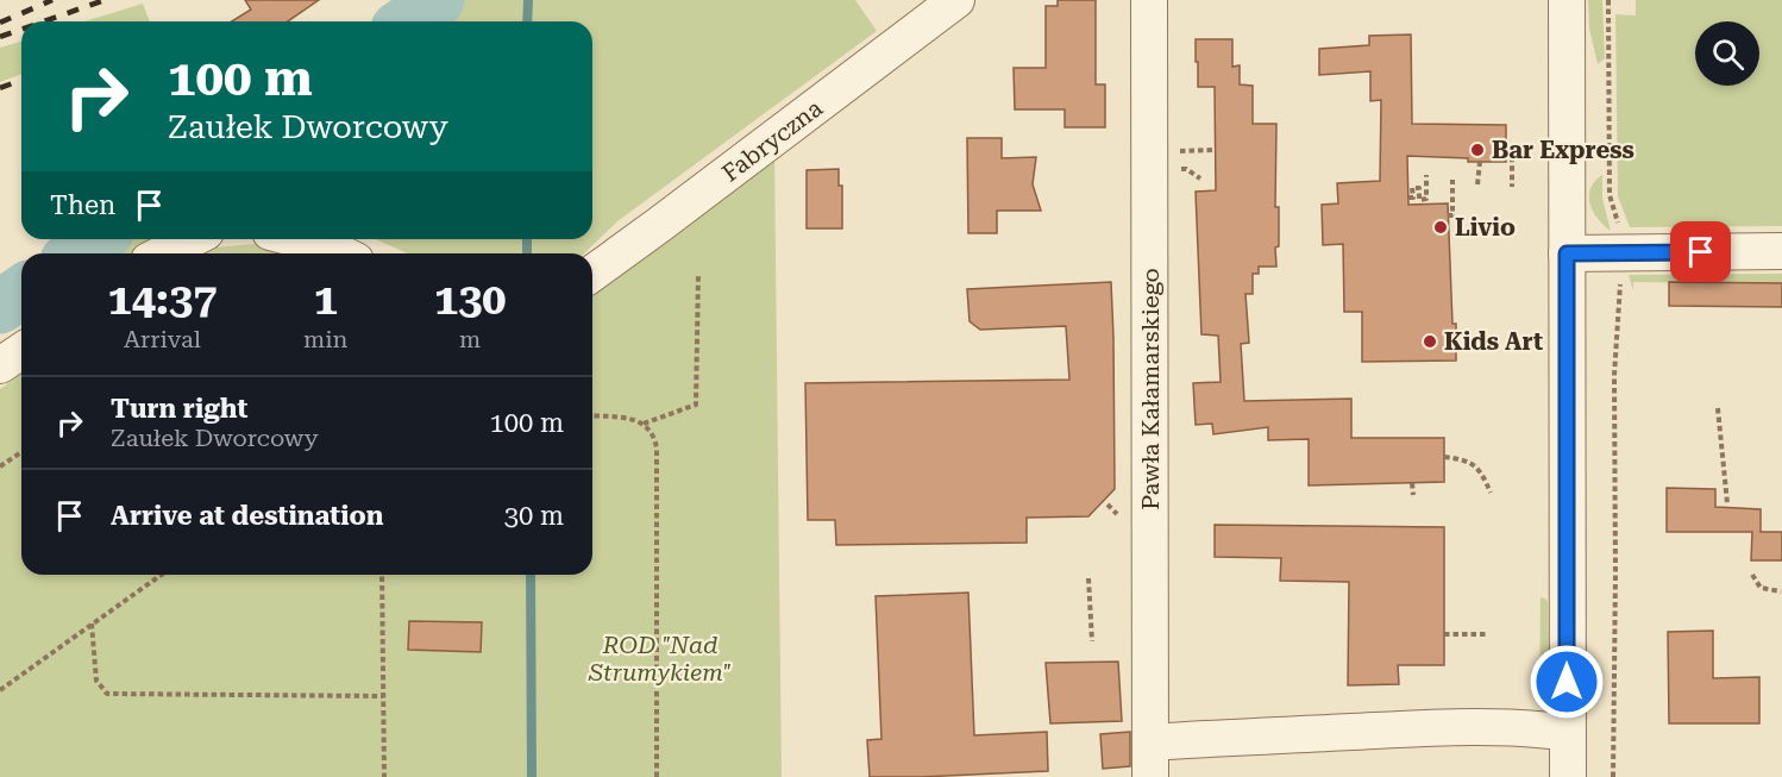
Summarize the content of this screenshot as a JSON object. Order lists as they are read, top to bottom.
{
  "streets": {
    "street": ["Fabryczna", "Pawła Kałamarskiego"]
  },
  "parks": ["ROD \"Nad Strumykiem\""],
  "places": ["Bar Express", "Livio", "Kids Art"],
  "page": {
    "turn": ["100 m", "Zaułek Dworcowy"],
    "then": "Then",
    "eta": [
      "14:37",
      "Arrival",
      "1",
      "min",
      "130",
      "m"
    ],
    "list": [
      {
        "name": "Turn right",
        "note": "Zaułek Dworcowy",
        "value": "100 m"
      },
      {
        "name": "Arrive at destination",
        "value": "30 m"
      }
    ]
  }
}
